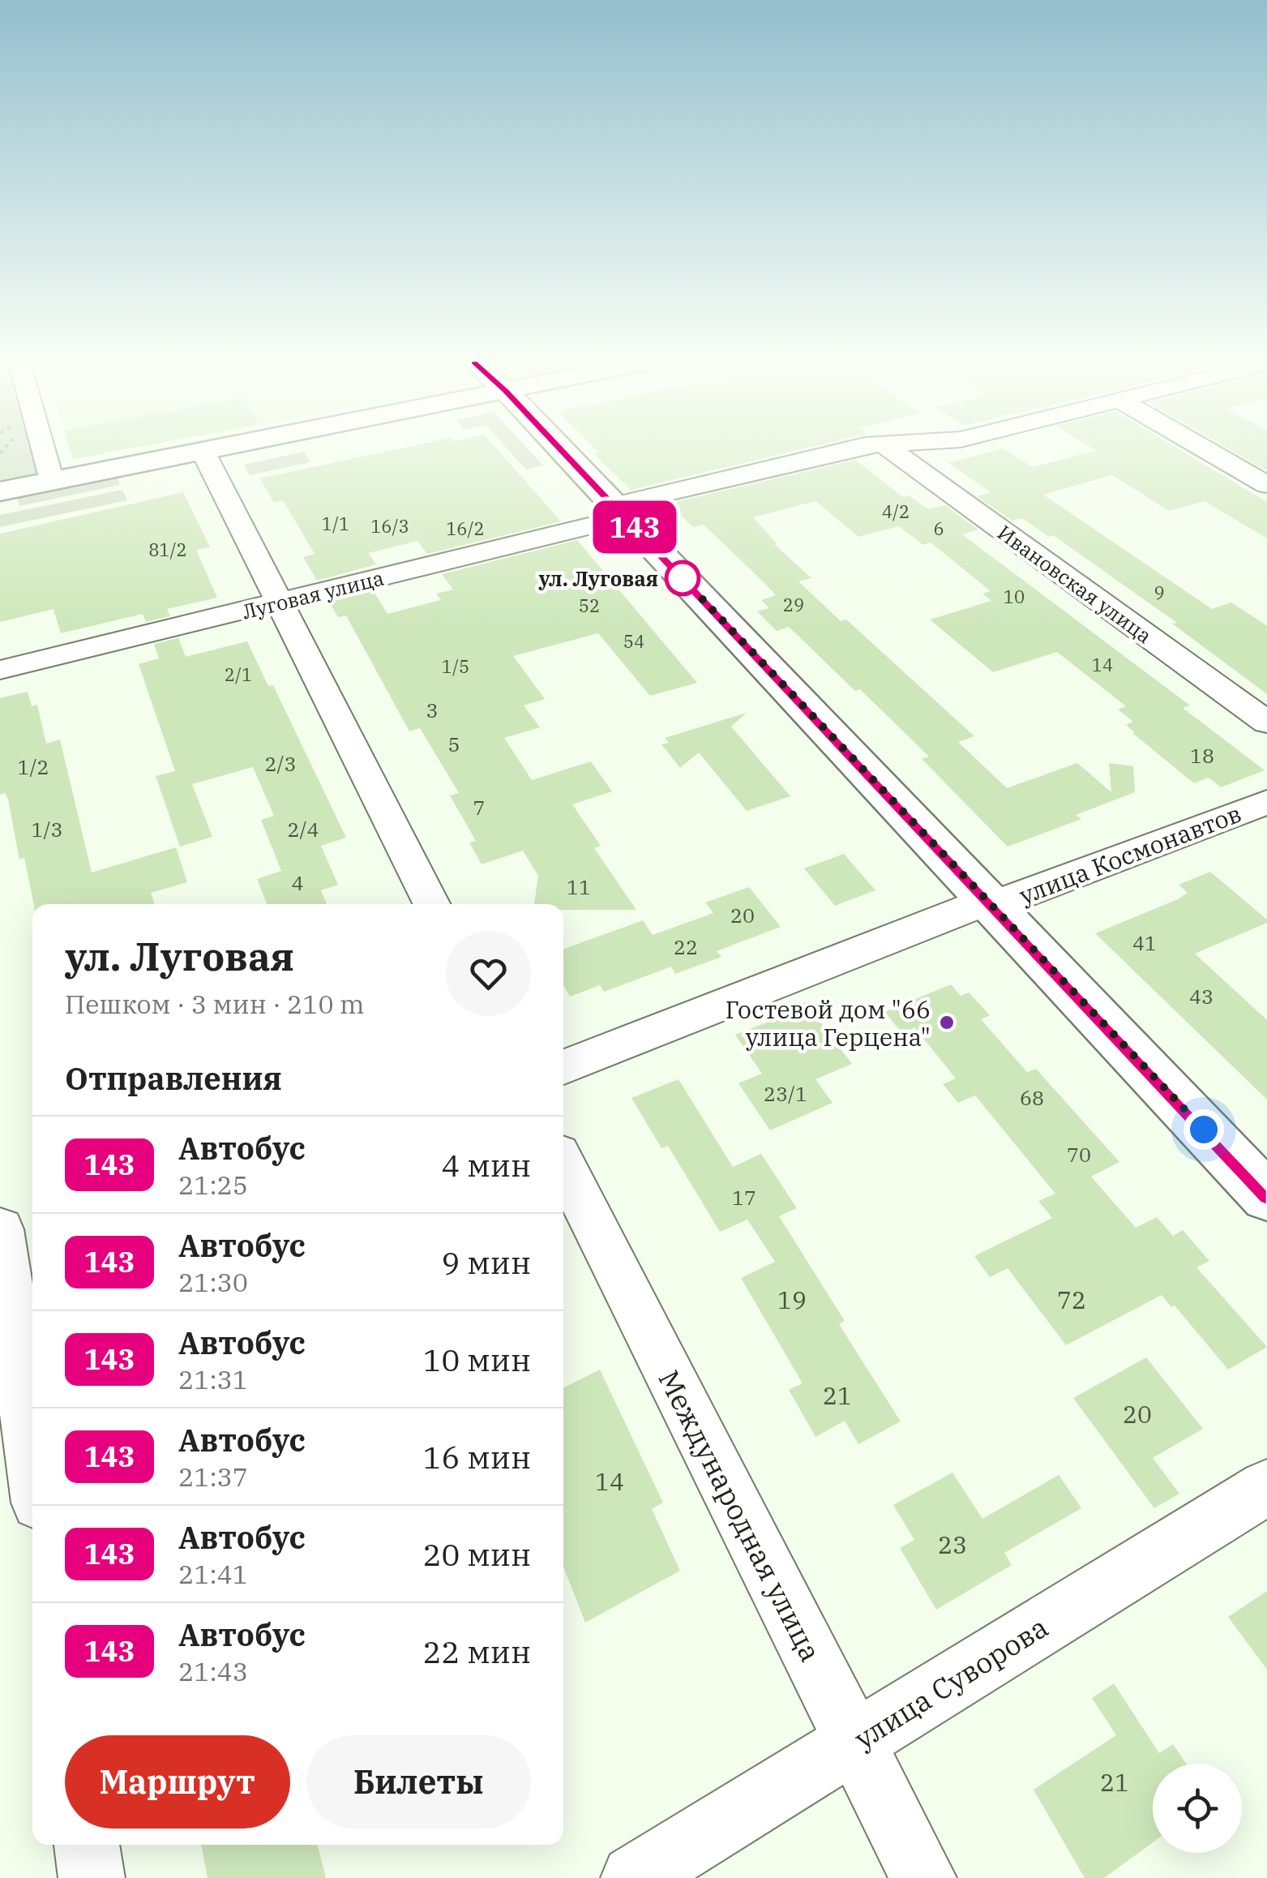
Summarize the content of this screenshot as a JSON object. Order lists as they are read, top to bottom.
{
  "streets": {
    "street": [
      "Ивановская улица",
      "Луговая улица",
      "улица Космонавтов",
      "Международная улица",
      "улица Суворова"
    ]
  },
  "crossings": [
    ["Международная улица", "улица Суворова"]
  ],
  "places": ["ул. Луговая", "Гостевой дом \"66 улица Герцена\""],
  "lines": ["bus line 143"],
  "house_numbers": [
    "4/2",
    "1/1",
    "16/3",
    "16/2",
    "6",
    "81/2",
    "9",
    "10",
    "29",
    "52",
    "54",
    "14",
    "1/5",
    "2/1",
    "3",
    "5",
    "18",
    "2/3",
    "1/2",
    "7",
    "1/3",
    "2/4",
    "4",
    "11",
    "20",
    "41",
    "22",
    "43",
    "23/1",
    "68",
    "70",
    "17",
    "19",
    "72",
    "21",
    "20",
    "14",
    "23",
    "21"
  ],
  "page": {
    "on_map": "143",
    "heading": [
      ["ул. Луговая", "Пешком · 3 мин · 210 m"],
      "Отправления"
    ],
    "list": [
      {
        "mark": "143",
        "name": "Автобус",
        "note": "21:25",
        "value": "4 мин"
      },
      {
        "mark": "143",
        "name": "Автобус",
        "note": "21:30",
        "value": "9 мин"
      },
      {
        "mark": "143",
        "name": "Автобус",
        "note": "21:31",
        "value": "10 мин"
      },
      {
        "mark": "143",
        "name": "Автобус",
        "note": "21:37",
        "value": "16 мин"
      },
      {
        "mark": "143",
        "name": "Автобус",
        "note": "21:41",
        "value": "20 мин"
      },
      {
        "mark": "143",
        "name": "Автобус",
        "note": "21:43",
        "value": "22 мин"
      }
    ],
    "buttons": ["Маршрут", "Билеты"]
  }
}
